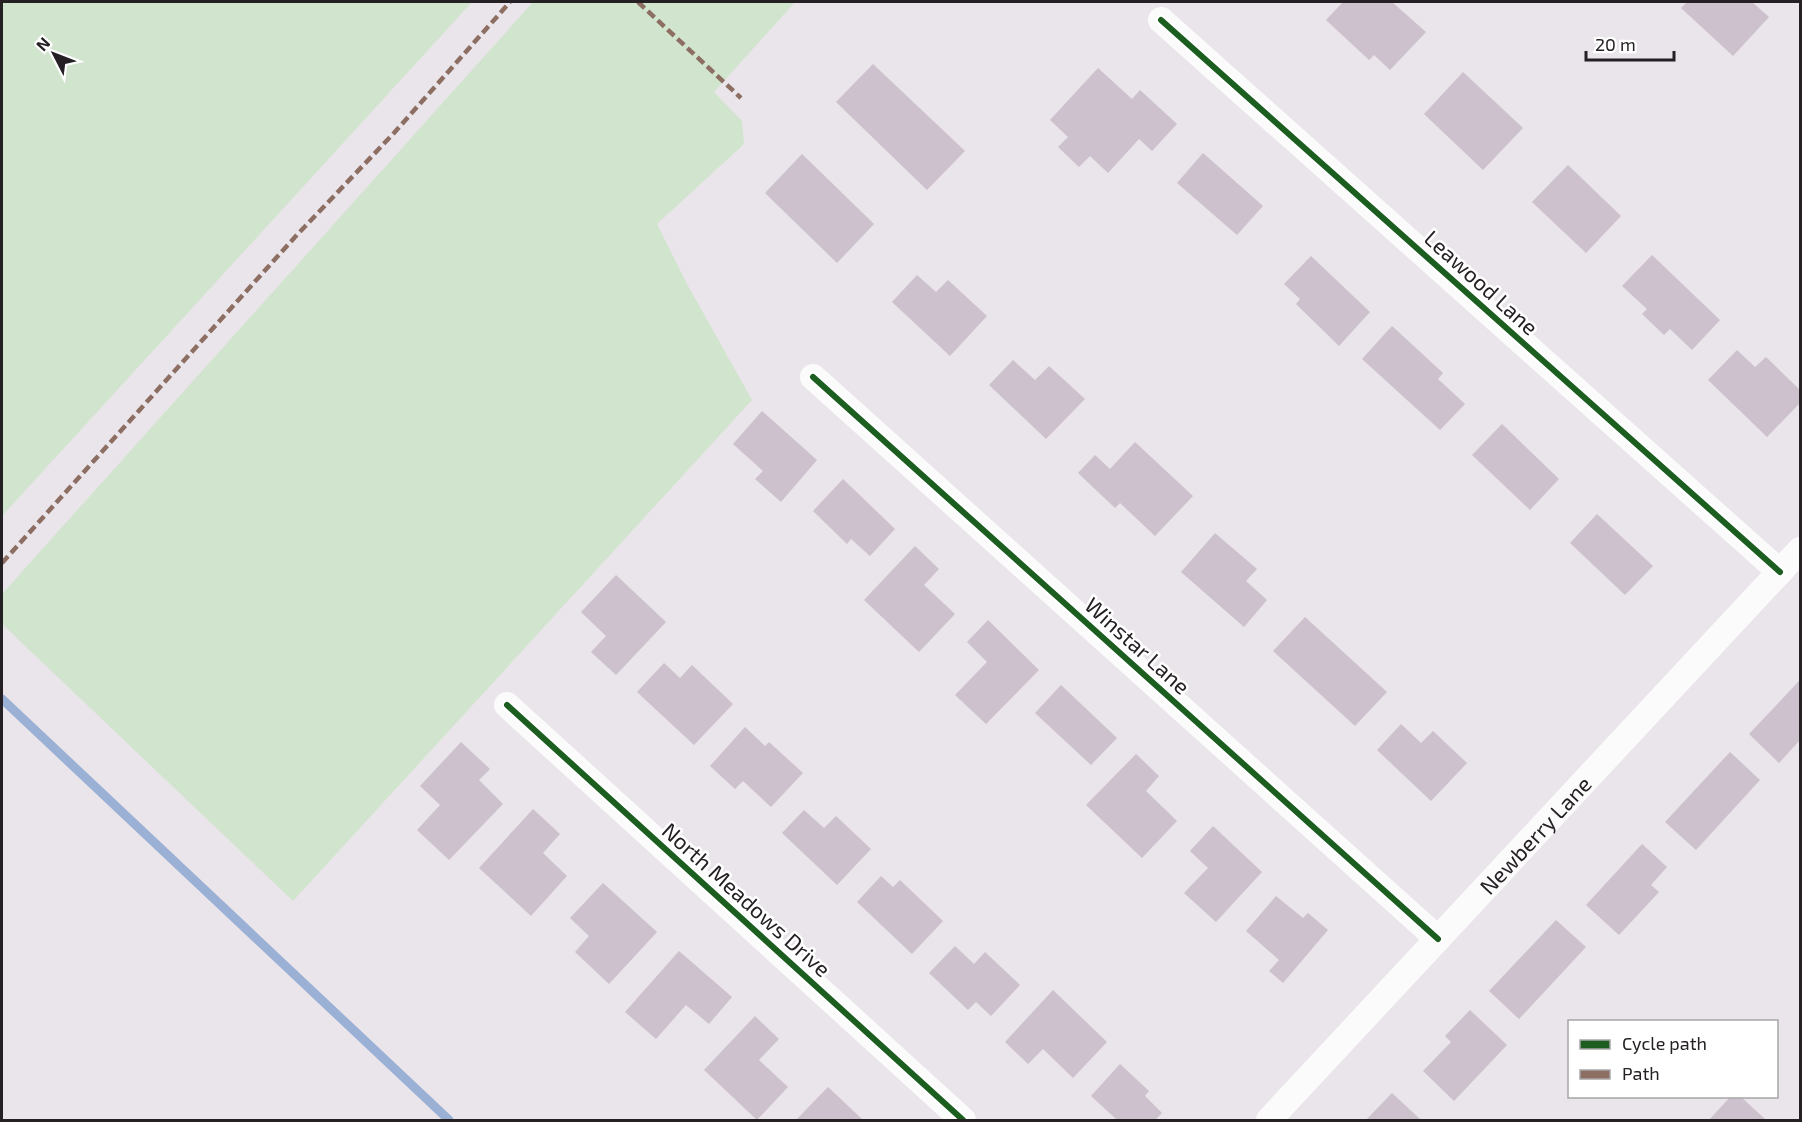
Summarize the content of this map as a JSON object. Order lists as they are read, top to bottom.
{
  "streets": {
    "street": [
      "Leawood Lane",
      "Winstar Lane",
      "Newberry Lane",
      "North Meadows Drive"
    ]
  },
  "crossings": [
    ["Leawood Lane", "Newberry Lane"],
    ["Winstar Lane", "Newberry Lane"]
  ],
  "legend": ["Cycle path", "Path"],
  "scale_bar": "20 m",
  "north": "top left"
}
